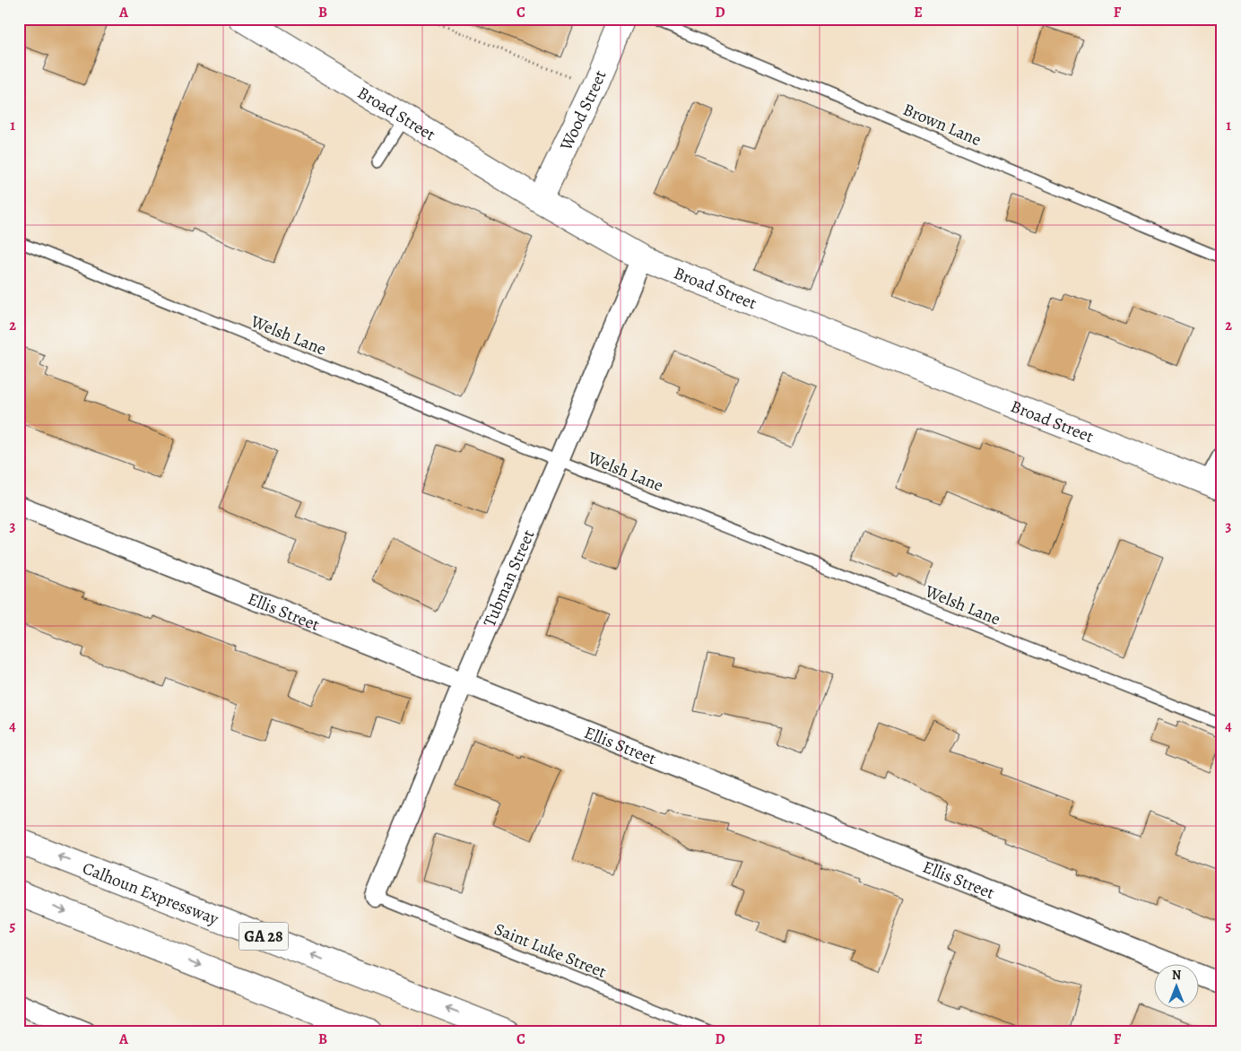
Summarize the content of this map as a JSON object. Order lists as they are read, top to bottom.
{
  "streets": {
    "main road": [
      "Wood Street",
      "Broad Street",
      "Calhoun Expressway",
      "GA 28"
    ],
    "street": ["Tubman Street", "Ellis Street"],
    "lane": ["Brown Lane", "Welsh Lane", "Saint Luke Street"]
  },
  "crossings": [
    ["Wood Street", "Broad Street"],
    ["Broad Street", "Tubman Street"],
    ["Welsh Lane", "Tubman Street"],
    ["Tubman Street", "Ellis Street"],
    ["Tubman Street", "Saint Luke Street"]
  ],
  "north": "top",
  "grid": {
    "columns": [
      "A",
      "B",
      "C",
      "D",
      "E",
      "F"
    ],
    "rows": [
      "1",
      "2",
      "3",
      "4",
      "5"
    ]
  }
}
